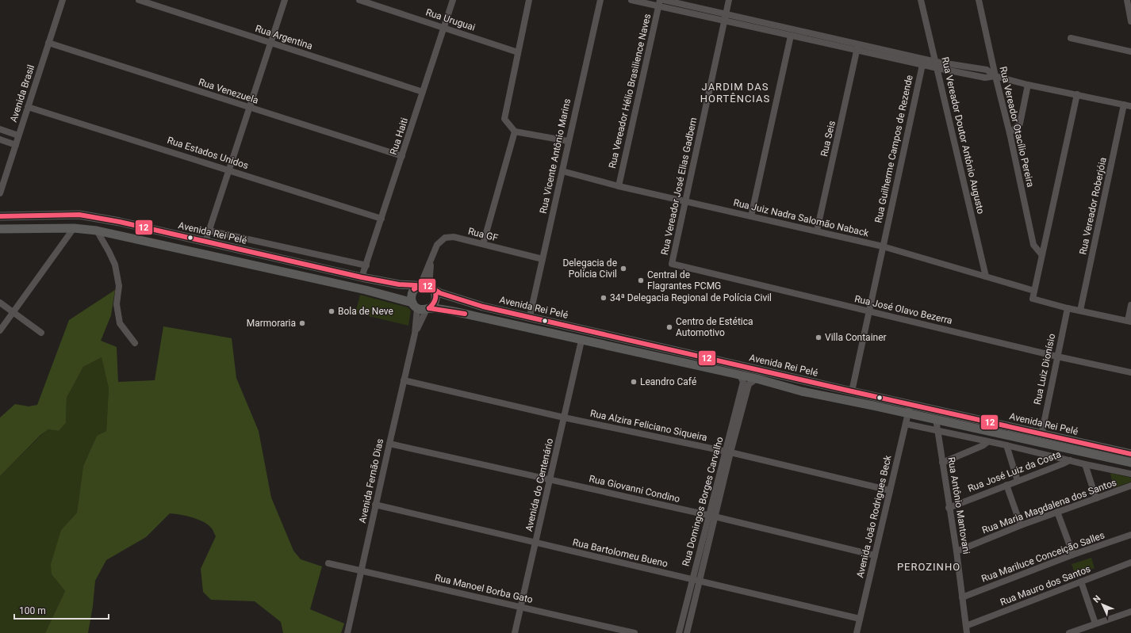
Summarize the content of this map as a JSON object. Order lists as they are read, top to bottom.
{
  "streets": {
    "main road": ["Avenida Rei Pelé"],
    "street": [
      "Rua Uruguai",
      "Rua Argentina",
      "Rua Venezuela",
      "Rua Vereador Hélio Brasilience Naves",
      "Avenida Brasil",
      "Rua Vereador Otacílio Pereira",
      "Rua Vereador Doutor Antônio Augusto",
      "Rua Haiti",
      "Rua Seis",
      "Rua Guilherme Campos de Rezende",
      "Rua Estados Unidos",
      "Rua Vicente Antônio Marins",
      "Rua Vereador José Elias Gadbem",
      "Rua Vereador Roberjóia",
      "Rua Juiz Nadra Salomão Naback",
      "Rua GF",
      "Rua José Olavo Bezerra",
      "Rua Luiz Dionísio",
      "Rua Alzira Feliciano Siqueira",
      "Rua José Luiz da Costa",
      "Avenida Fernão Dias",
      "Avenida do Centenário",
      "Rua Giovanni Condino",
      "Rua Domingos Borges Carvalho",
      "Rua Antônio Mantovani",
      "Rua Maria Magdalena dos Santos",
      "Avenida João Rodrigues Beck",
      "Rua Bartolomeu Bueno",
      "Rua Mariluce Conceição Salles",
      "Rua Mauro dos Santos",
      "Rua Manoel Borba Gato"
    ]
  },
  "crossings": [
    ["Rua Uruguai", "Rua Haiti"],
    ["Rua Argentina", "Rua Haiti"],
    ["Rua Venezuela", "Avenida Brasil"],
    ["Rua Venezuela", "Rua Haiti"],
    ["Rua Vereador Hélio Brasilience Naves", "Rua Juiz Nadra Salomão Naback"],
    ["Avenida Brasil", "Rua Estados Unidos"],
    ["Rua Vereador Doutor Antônio Augusto", "Rua Juiz Nadra Salomão Naback"],
    ["Rua Haiti", "Rua Estados Unidos"],
    ["Rua Haiti", "Avenida Rei Pelé"],
    ["Rua Seis", "Rua Juiz Nadra Salomão Naback"],
    ["Rua Guilherme Campos de Rezende", "Rua Juiz Nadra Salomão Naback"],
    ["Rua Guilherme Campos de Rezende", "Avenida Rei Pelé"],
    ["Rua Guilherme Campos de Rezende", "Rua José Olavo Bezerra"],
    ["Rua Vicente Antônio Marins", "Rua Juiz Nadra Salomão Naback"],
    ["Rua Vicente Antônio Marins", "Avenida Rei Pelé"],
    ["Rua Vicente Antônio Marins", "Rua GF"],
    ["Rua Vereador José Elias Gadbem", "Rua Juiz Nadra Salomão Naback"],
    ["Rua Vereador José Elias Gadbem", "Rua José Olavo Bezerra"],
    ["Avenida Rei Pelé", "Rua GF"],
    ["Avenida Rei Pelé", "Rua Luiz Dionísio"],
    ["Avenida Rei Pelé", "Avenida Fernão Dias"],
    ["Avenida Rei Pelé", "Avenida do Centenário"],
    ["Avenida Rei Pelé", "Rua Domingos Borges Carvalho"],
    ["Avenida Rei Pelé", "Rua Antônio Mantovani"],
    ["Avenida Rei Pelé", "Avenida João Rodrigues Beck"],
    ["Rua GF", "Avenida Fernão Dias"],
    ["Rua José Olavo Bezerra", "Rua Luiz Dionísio"],
    ["Rua Alzira Feliciano Siqueira", "Avenida Fernão Dias"],
    ["Rua Alzira Feliciano Siqueira", "Avenida do Centenário"],
    ["Rua Alzira Feliciano Siqueira", "Rua Domingos Borges Carvalho"],
    ["Rua Alzira Feliciano Siqueira", "Avenida João Rodrigues Beck"],
    ["Rua José Luiz da Costa", "Rua Antônio Mantovani"],
    ["Avenida Fernão Dias", "Rua Giovanni Condino"],
    ["Avenida Fernão Dias", "Rua Bartolomeu Bueno"],
    ["Avenida Fernão Dias", "Rua Manoel Borba Gato"],
    ["Avenida do Centenário", "Rua Giovanni Condino"],
    ["Avenida do Centenário", "Rua Bartolomeu Bueno"],
    ["Avenida do Centenário", "Rua Manoel Borba Gato"],
    ["Rua Giovanni Condino", "Rua Domingos Borges Carvalho"],
    ["Rua Giovanni Condino", "Avenida João Rodrigues Beck"],
    ["Rua Domingos Borges Carvalho", "Rua Bartolomeu Bueno"],
    ["Rua Antônio Mantovani", "Rua Maria Magdalena dos Santos"],
    ["Rua Antônio Mantovani", "Rua Mariluce Conceição Salles"],
    ["Rua Antônio Mantovani", "Rua Mauro dos Santos"],
    ["Avenida João Rodrigues Beck", "Rua Bartolomeu Bueno"]
  ],
  "districts": ["JARDIM DAS HORTÊNCIAS", "PEROZINHO"],
  "places": [
    "Delegacia de Polícia Civil",
    "Central de Flagrantes PCMG",
    "34ª Delegacia Regional de Polícia Civil",
    "Bola de Neve",
    "Marmoraria",
    "Centro de Estética Automotivo",
    "Villa Container",
    "Leandro Café"
  ],
  "lines": ["transit line 12"],
  "scale_bar": "100 m",
  "north": "top left"
}
